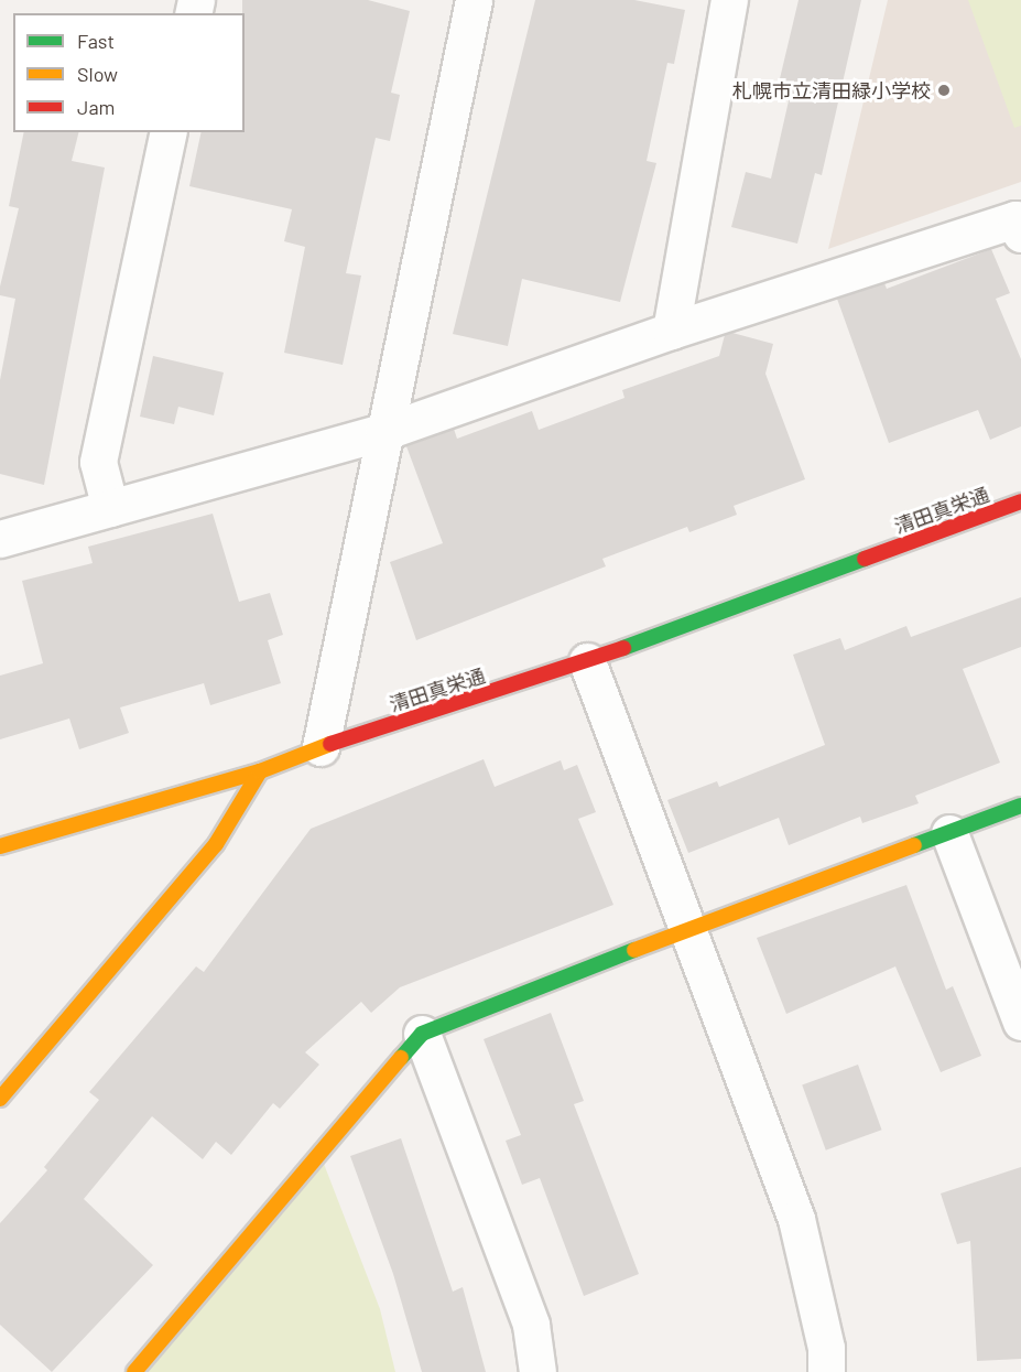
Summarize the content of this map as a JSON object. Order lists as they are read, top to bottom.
{
  "streets": {
    "street": ["清田真栄通"]
  },
  "places": ["札幌市立清田緑小学校"],
  "legend": ["Fast", "Slow", "Jam"]
}
